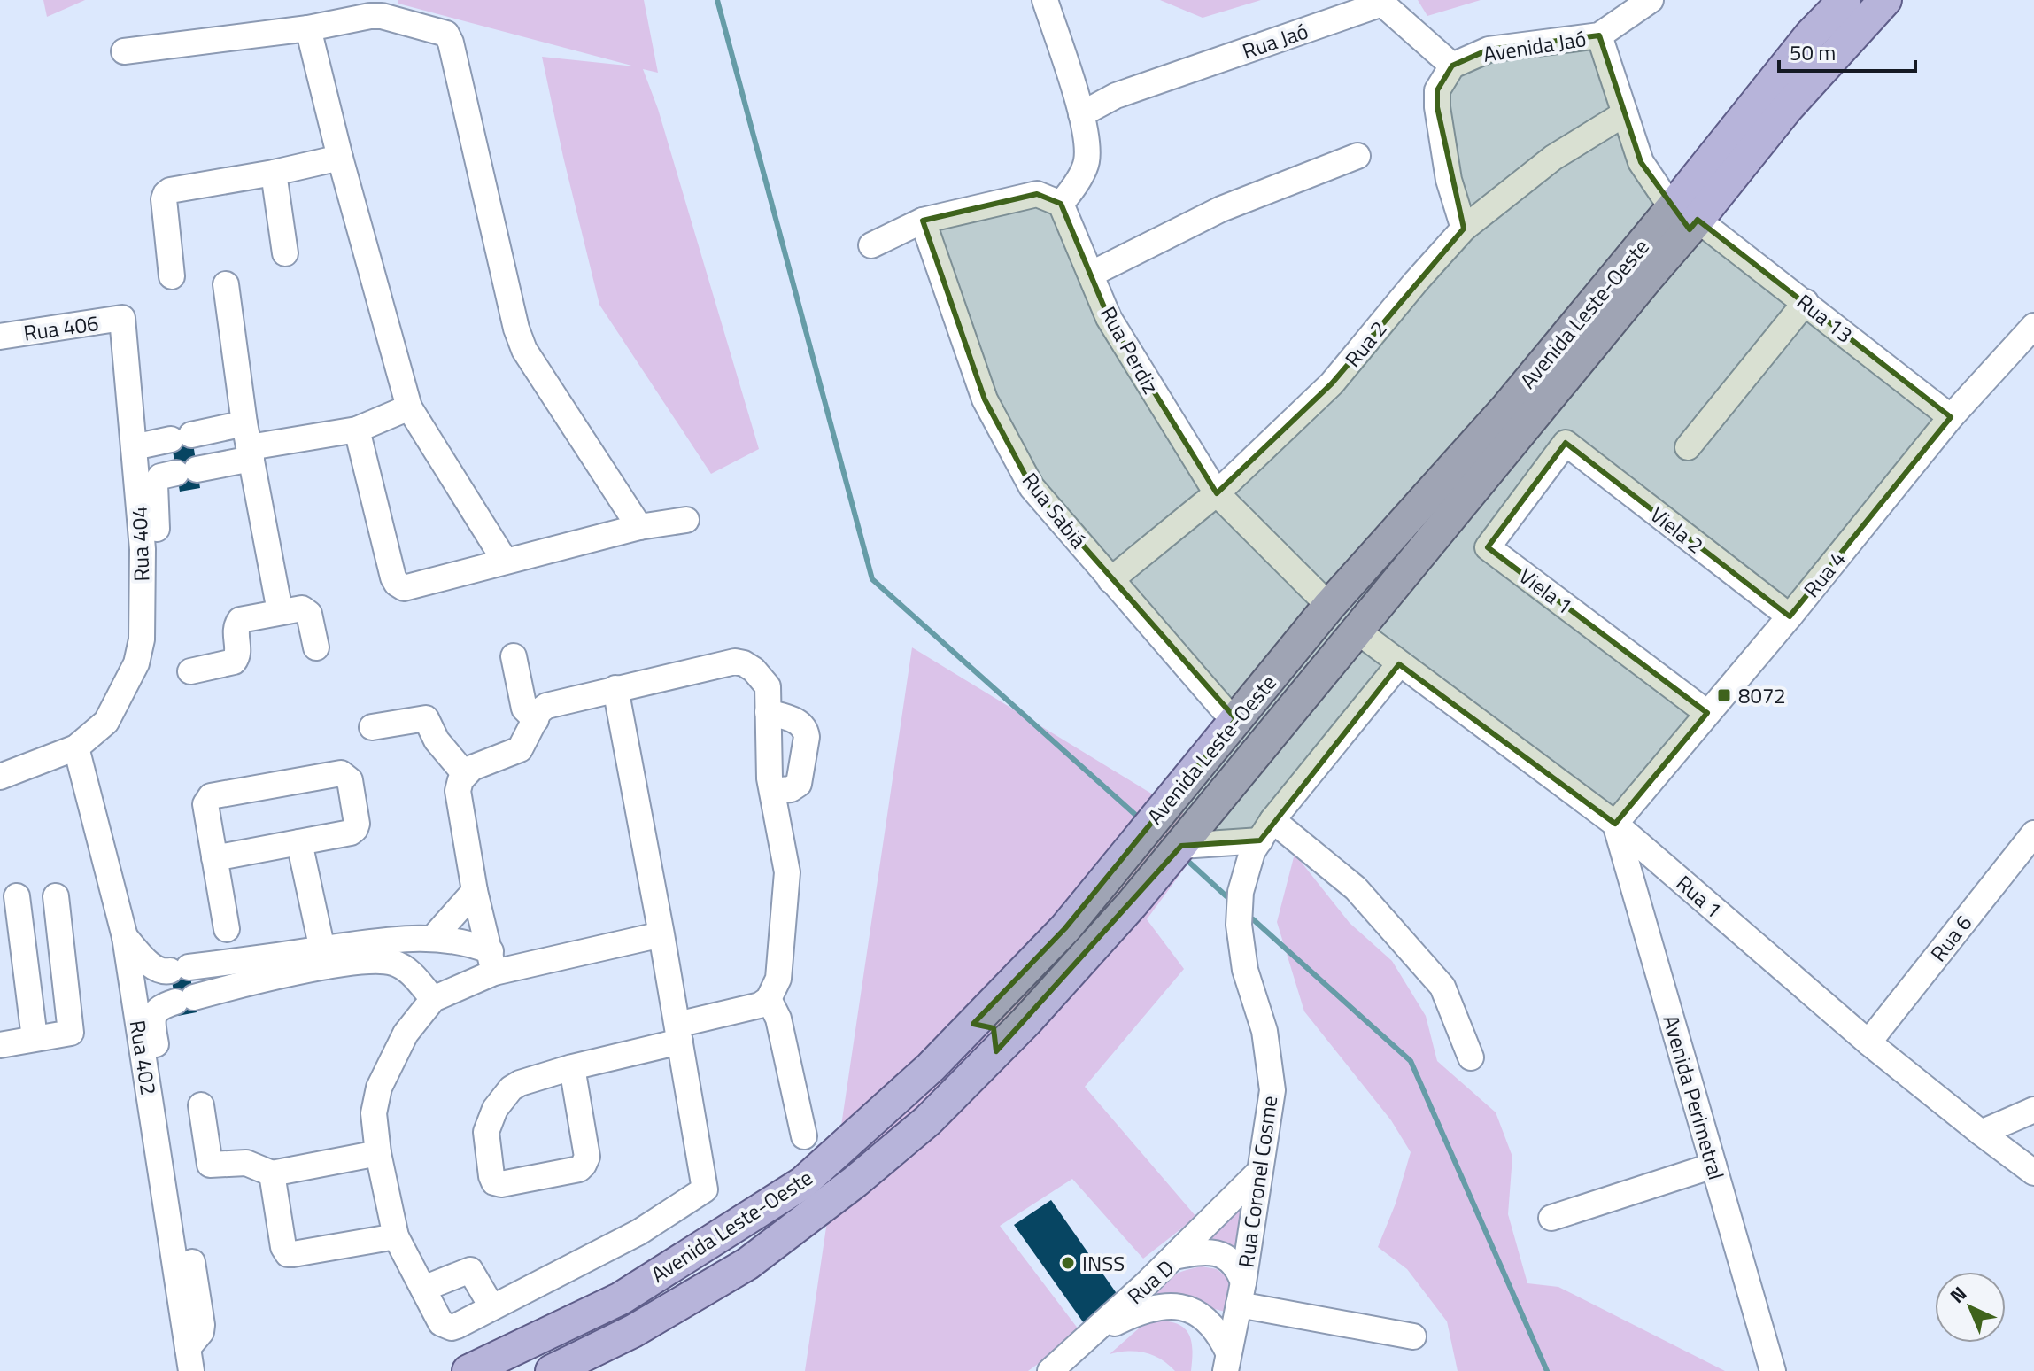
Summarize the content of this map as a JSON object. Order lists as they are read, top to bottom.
{
  "streets": {
    "main road": ["Avenida Leste-Oeste"],
    "street": [
      "Rua Jaó",
      "Avenida Jaó",
      "Rua 13",
      "Rua 406",
      "Rua 2",
      "Rua Perdiz",
      "Rua Sabiá",
      "Viela 2",
      "Rua 404",
      "Rua 4",
      "Viela 1",
      "Rua 1",
      "Rua 6",
      "Rua 402",
      "Avenida Perimetral",
      "Rua Coronel Cosme",
      "Rua D"
    ]
  },
  "crossings": [
    ["Rua Jaó", "Avenida Jaó"],
    ["Avenida Leste-Oeste", "Rua 13"],
    ["Avenida Leste-Oeste", "Rua Perdiz"],
    ["Avenida Leste-Oeste", "Rua Sabiá"],
    ["Avenida Leste-Oeste", "Rua 1"],
    ["Rua 13", "Rua 4"],
    ["Rua 406", "Rua 404"],
    ["Rua 2", "Rua Perdiz"],
    ["Rua 2", "Rua Sabiá"],
    ["Viela 2", "Rua 4"],
    ["Viela 2", "Viela 1"],
    ["Rua 404", "Rua 402"],
    ["Rua 4", "Viela 1"],
    ["Rua 4", "Rua 1"],
    ["Rua 4", "Avenida Perimetral"],
    ["Rua 1", "Rua 6"],
    ["Rua 1", "Avenida Perimetral"],
    ["Rua 1", "Rua Coronel Cosme"],
    ["Rua Coronel Cosme", "Rua D"]
  ],
  "places": {
    "transit": ["8072"],
    "other": ["INSS"]
  },
  "scale_bar": "50 m",
  "north": "top left"
}
